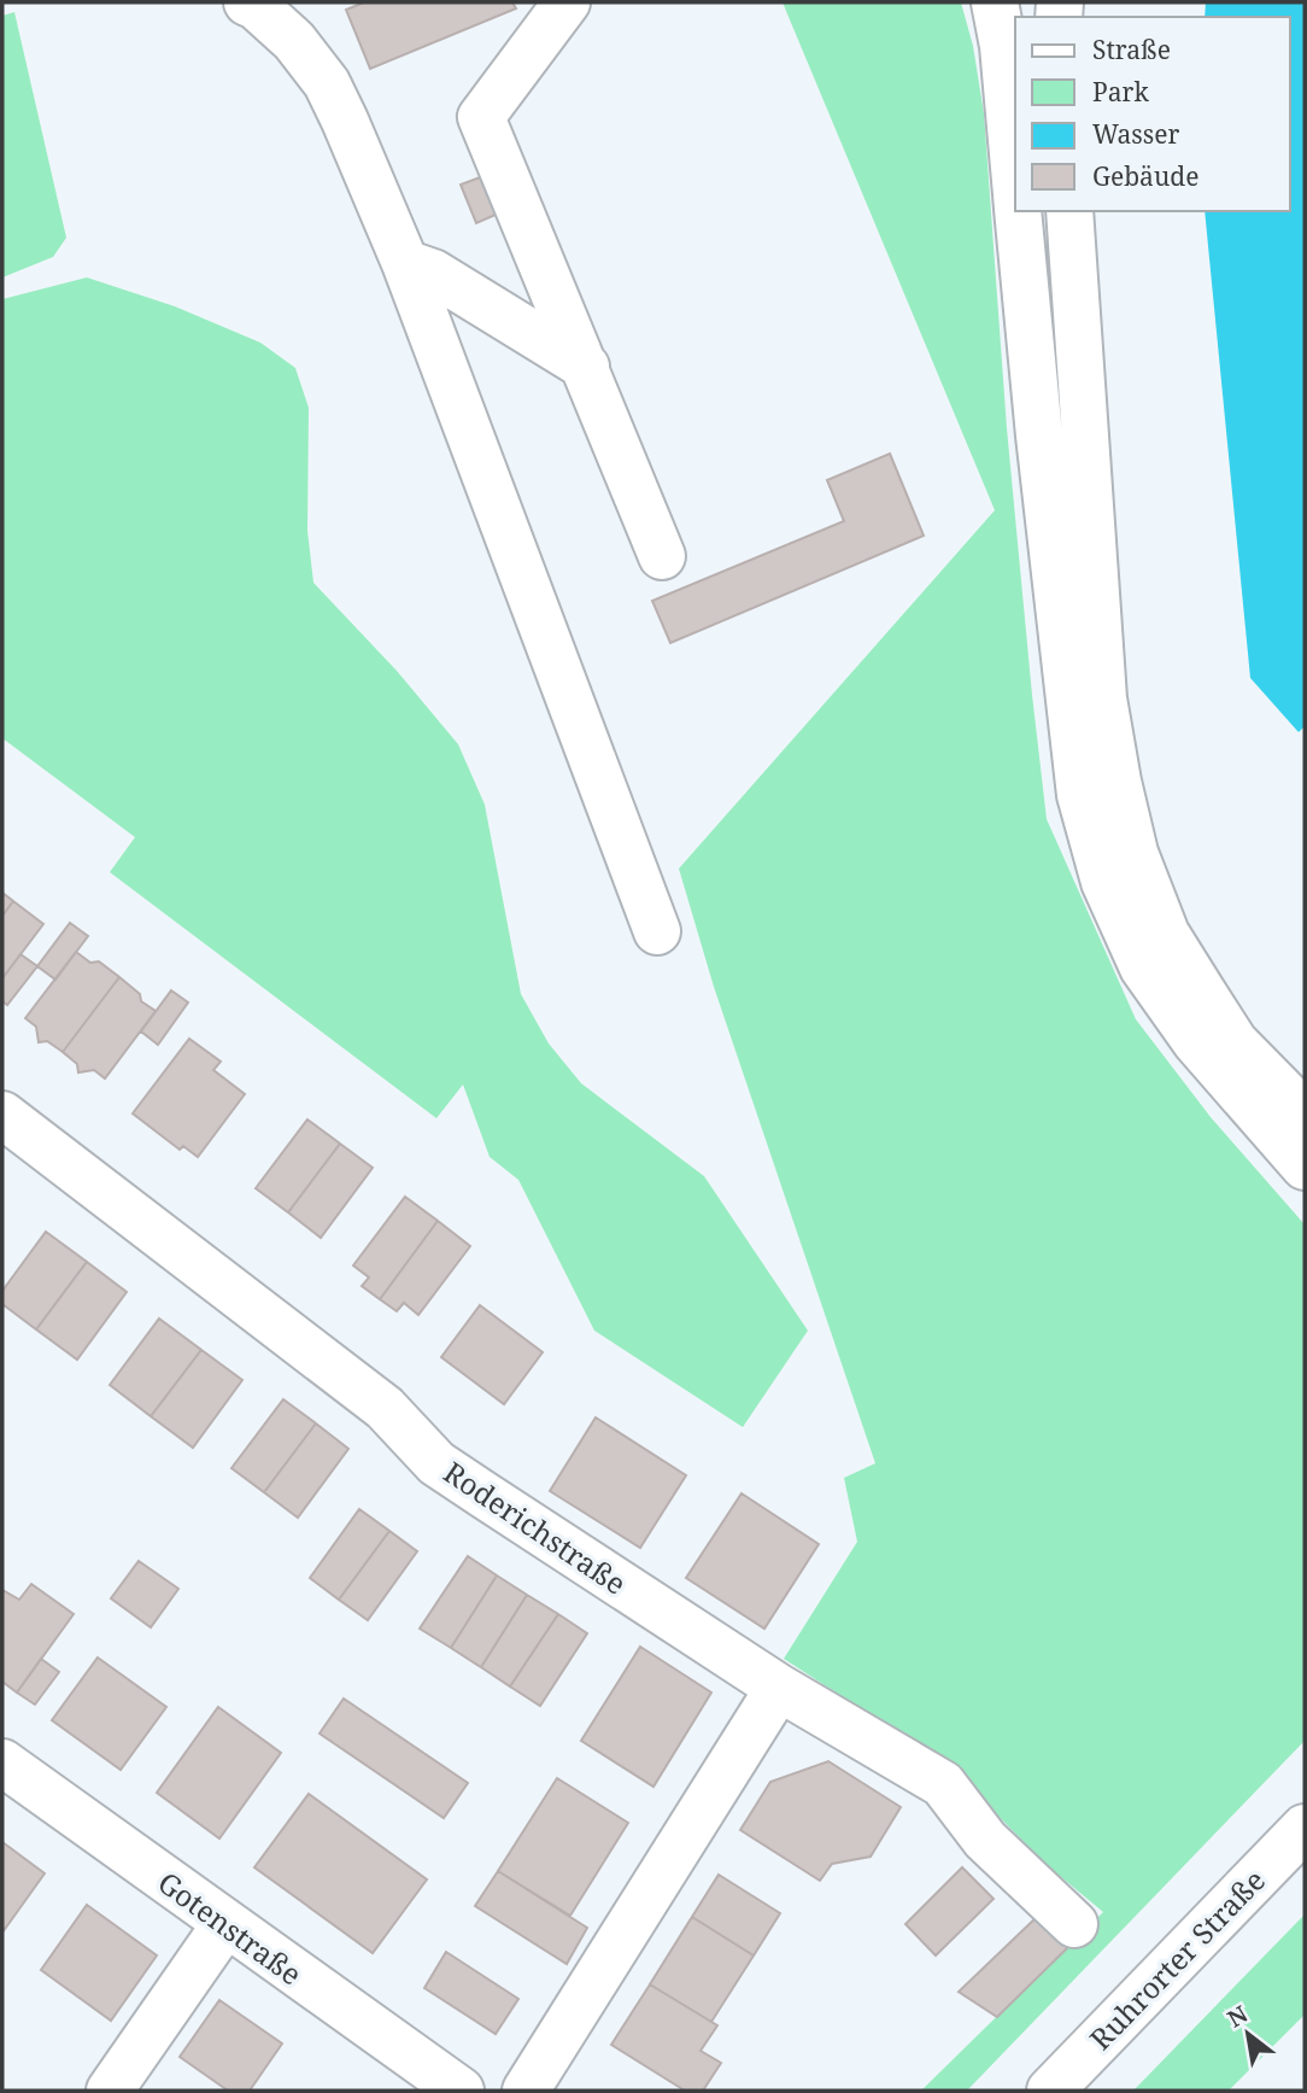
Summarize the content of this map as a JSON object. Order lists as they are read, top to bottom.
{
  "streets": {
    "main road": ["Roderichstraße", "Gotenstraße", "Ruhrorter Straße"]
  },
  "legend": [
    "Straße",
    "Park",
    "Wasser",
    "Gebäude"
  ],
  "north": "top left"
}
